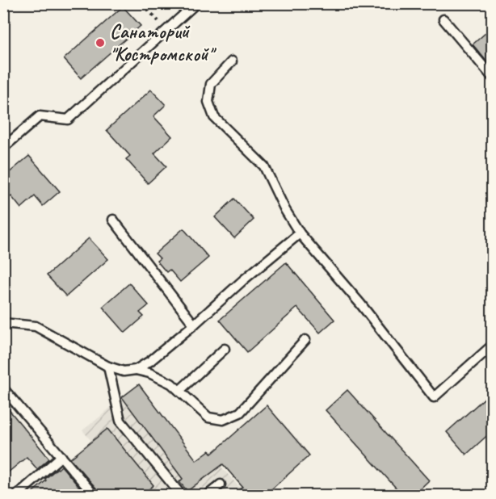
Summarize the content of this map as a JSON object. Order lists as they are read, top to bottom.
{
  "places": ["Санаторий \"Костромской\""]
}
